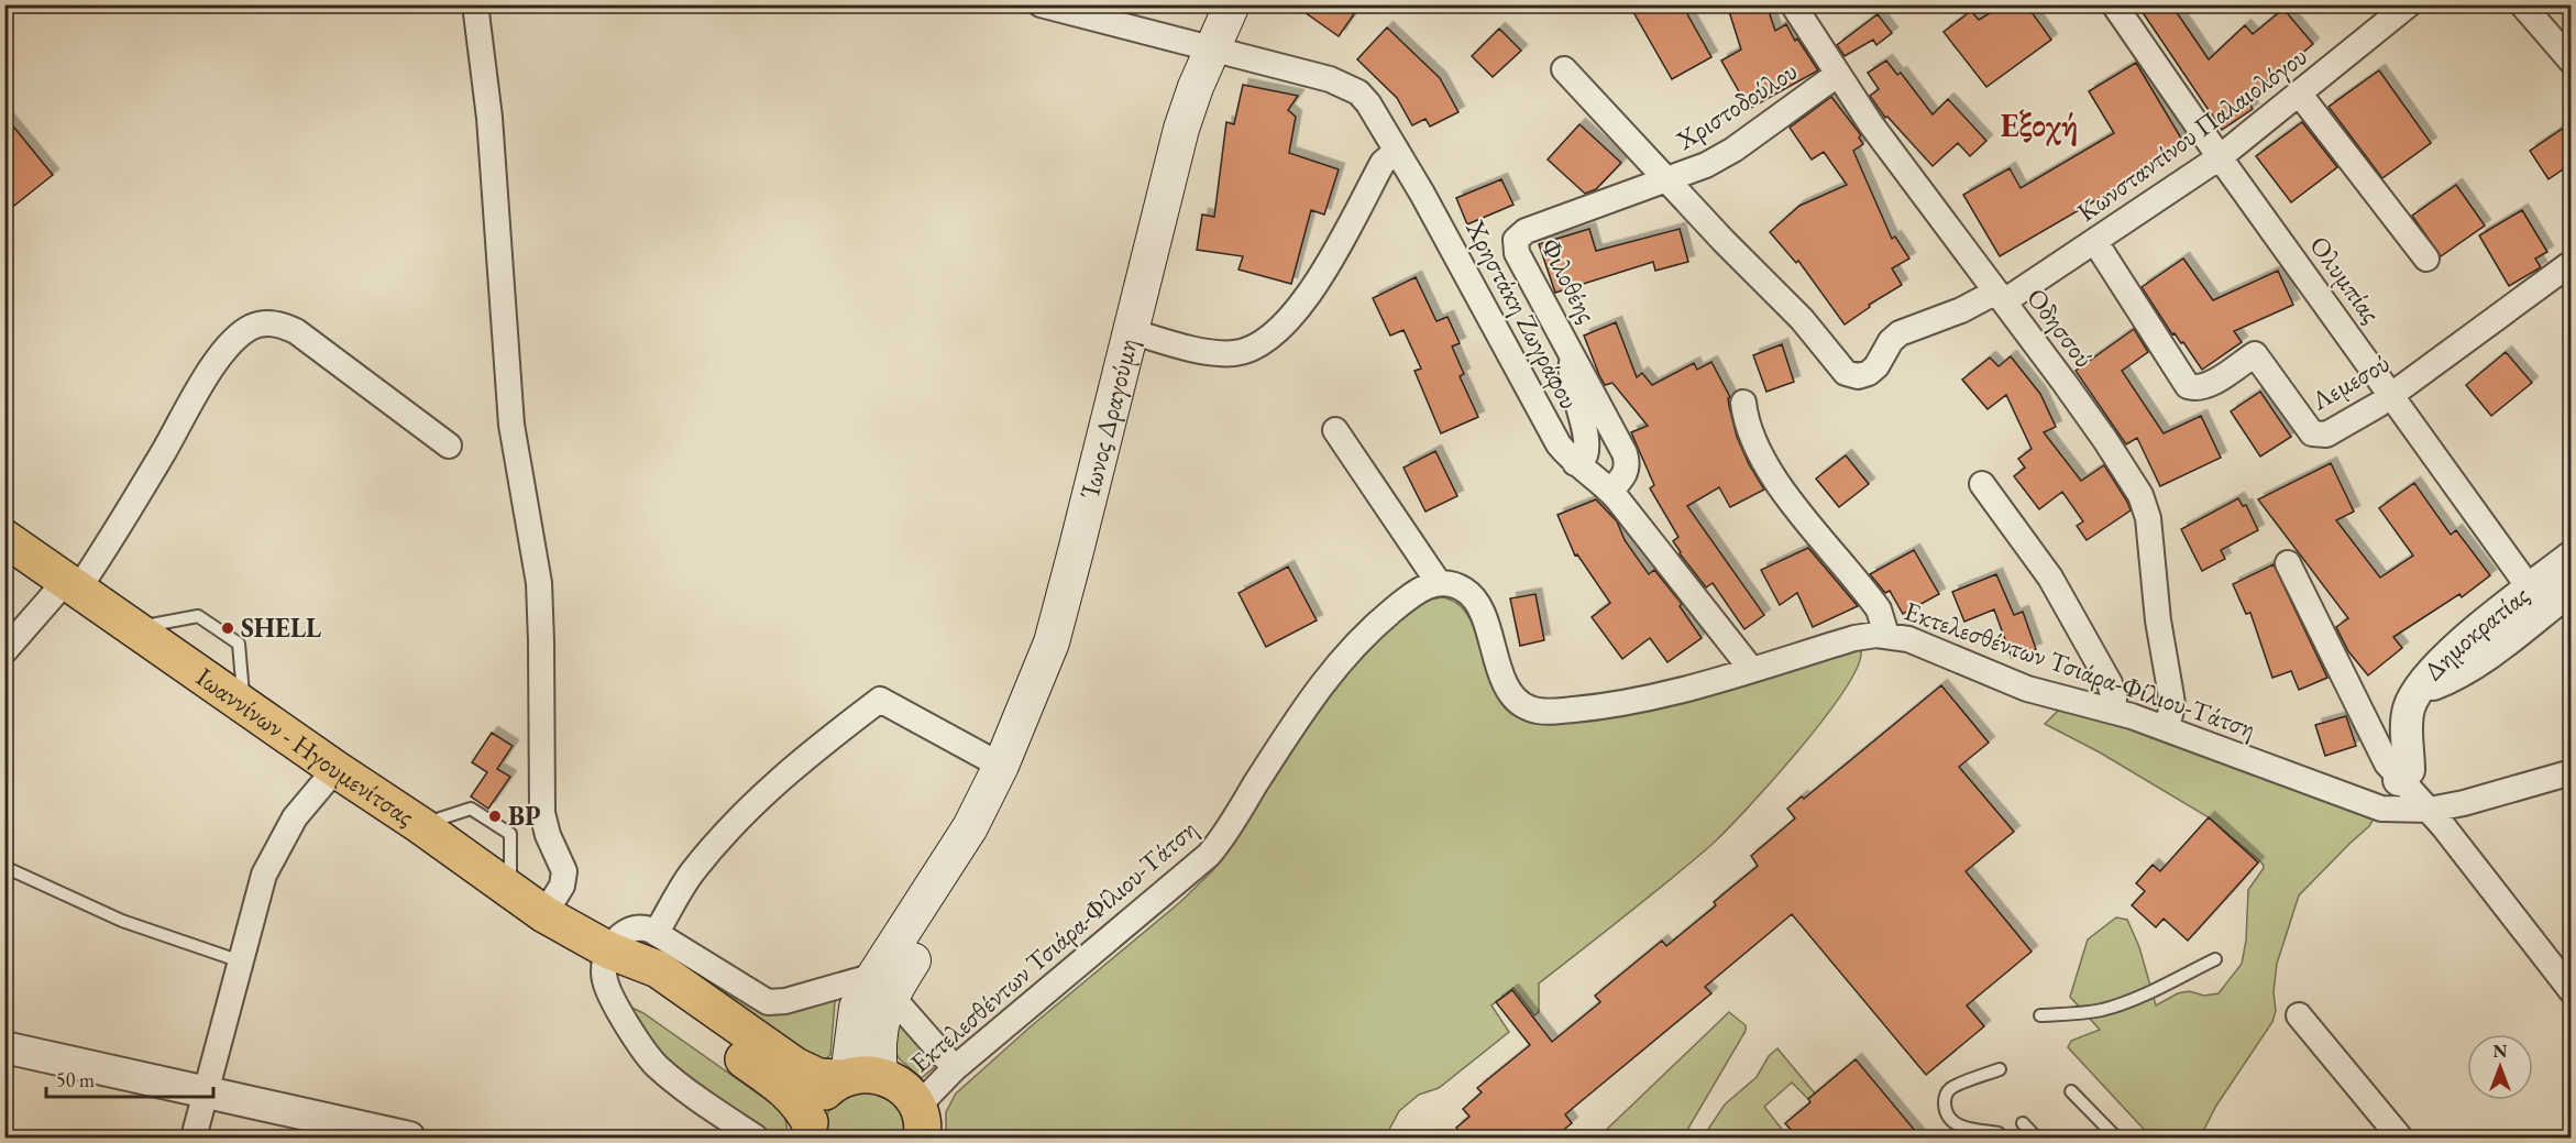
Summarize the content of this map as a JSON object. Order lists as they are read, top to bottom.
{
  "streets": {
    "main road": ["Ίωνος Δραγούμη", "Ιωαννίνων - Ηγουμενίτσας"],
    "street": [
      "Χριστοδούλου",
      "Κωνσταντίνου Παλαιολόγου",
      "Ολυμπίας",
      "Φιλοθέης",
      "Χρηστάκη Ζωγράφου",
      "Οδησσού",
      "Λεμεσού",
      "Δημοκρατίας",
      "Εκτελεσθέντων Τσιάρα-Φίλιου-Τάτση"
    ]
  },
  "crossings": [
    ["Χριστοδούλου", "Κωνσταντίνου Παλαιολόγου"],
    ["Χριστοδούλου", "Φιλοθέης"],
    ["Χριστοδούλου", "Οδησσού"],
    ["Κωνσταντίνου Παλαιολόγου", "Ολυμπίας"],
    ["Κωνσταντίνου Παλαιολόγου", "Φιλοθέης"],
    ["Κωνσταντίνου Παλαιολόγου", "Οδησσού"],
    ["Κωνσταντίνου Παλαιολόγου", "Λεμεσού"],
    ["Ολυμπίας", "Λεμεσού"],
    ["Ολυμπίας", "Δημοκρατίας"],
    ["Φιλοθέης", "Χρηστάκη Ζωγράφου"],
    ["Χρηστάκη Ζωγράφου", "Ίωνος Δραγούμη"],
    ["Χρηστάκη Ζωγράφου", "Εκτελεσθέντων Τσιάρα-Φίλιου-Τάτση"],
    ["Οδησσού", "Εκτελεσθέντων Τσιάρα-Φίλιου-Τάτση"],
    ["Ίωνος Δραγούμη", "Ιωαννίνων - Ηγουμενίτσας"],
    ["Δημοκρατίας", "Εκτελεσθέντων Τσιάρα-Φίλιου-Τάτση"]
  ],
  "districts": ["Εξοχή"],
  "places": ["SHELL", "BP"],
  "scale_bar": "50 m",
  "north": "top"
}
